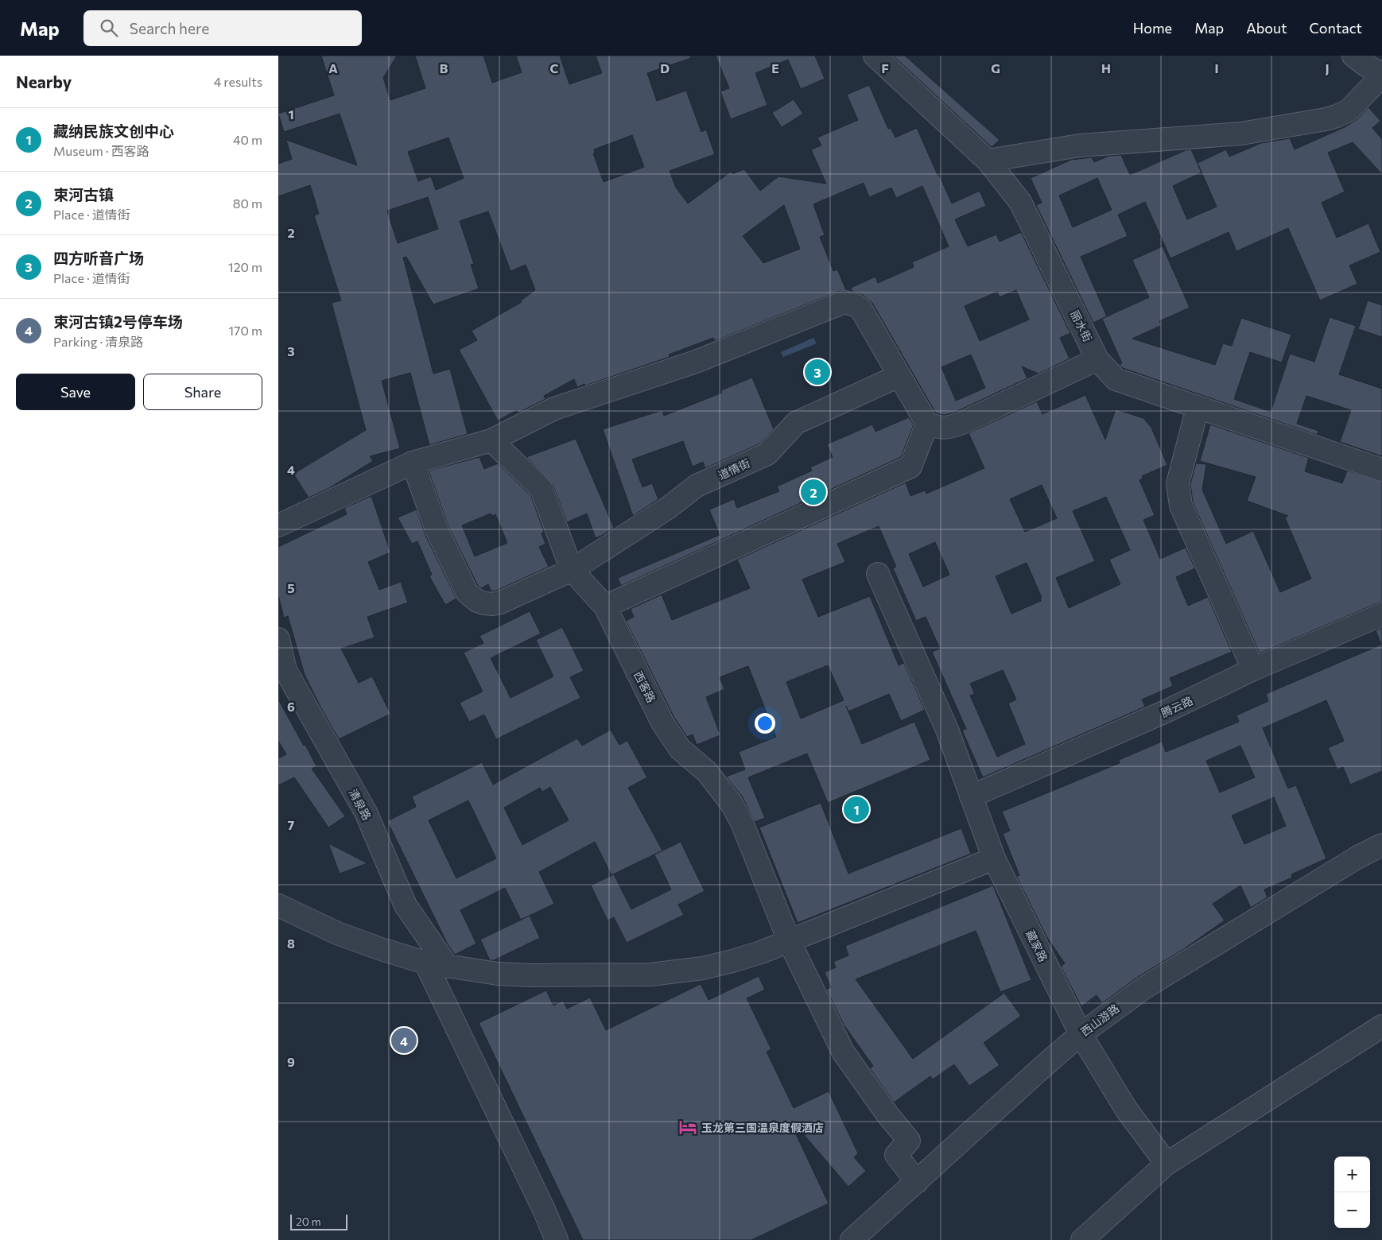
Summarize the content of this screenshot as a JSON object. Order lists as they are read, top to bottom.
{
  "streets": {
    "street": [
      "丽水街",
      "道情街",
      "西客路",
      "腾云路",
      "清泉路",
      "藏家路",
      "西山游路"
    ]
  },
  "crossings": [
    ["道情街", "西客路"],
    ["西客路", "西山游路"],
    ["腾云路", "藏家路"],
    ["藏家路", "西山游路"]
  ],
  "places": {
    "hotel": ["玉龙第三国温泉度假酒店"]
  },
  "scale_bar": "20 m",
  "page": {
    "header": "Map",
    "search": "Search here",
    "nav": [
      "Home",
      "Map",
      "About",
      "Contact"
    ],
    "heading": ["Nearby", "4 results"],
    "list": [
      {
        "mark": "1",
        "name": "藏纳民族文创中心",
        "note": "Museum · 西客路",
        "value": "40 m"
      },
      {
        "mark": "2",
        "name": "束河古镇",
        "note": "Place · 道情街",
        "value": "80 m"
      },
      {
        "mark": "3",
        "name": "四方听音广场",
        "note": "Place · 道情街",
        "value": "120 m"
      },
      {
        "mark": "4",
        "name": "束河古镇2号停车场",
        "note": "Parking · 清泉路",
        "value": "170 m"
      }
    ],
    "pins": [
      "3",
      "2",
      "1",
      "4"
    ],
    "buttons": ["Save", "Share"],
    "map_buttons": ["+", "−"],
    "scale": "20 m"
  },
  "grid": {
    "columns": [
      "A",
      "B",
      "C",
      "D",
      "E",
      "F",
      "G",
      "H",
      "I",
      "J"
    ],
    "rows": [
      "1",
      "2",
      "3",
      "4",
      "5",
      "6",
      "7",
      "8",
      "9"
    ]
  }
}
